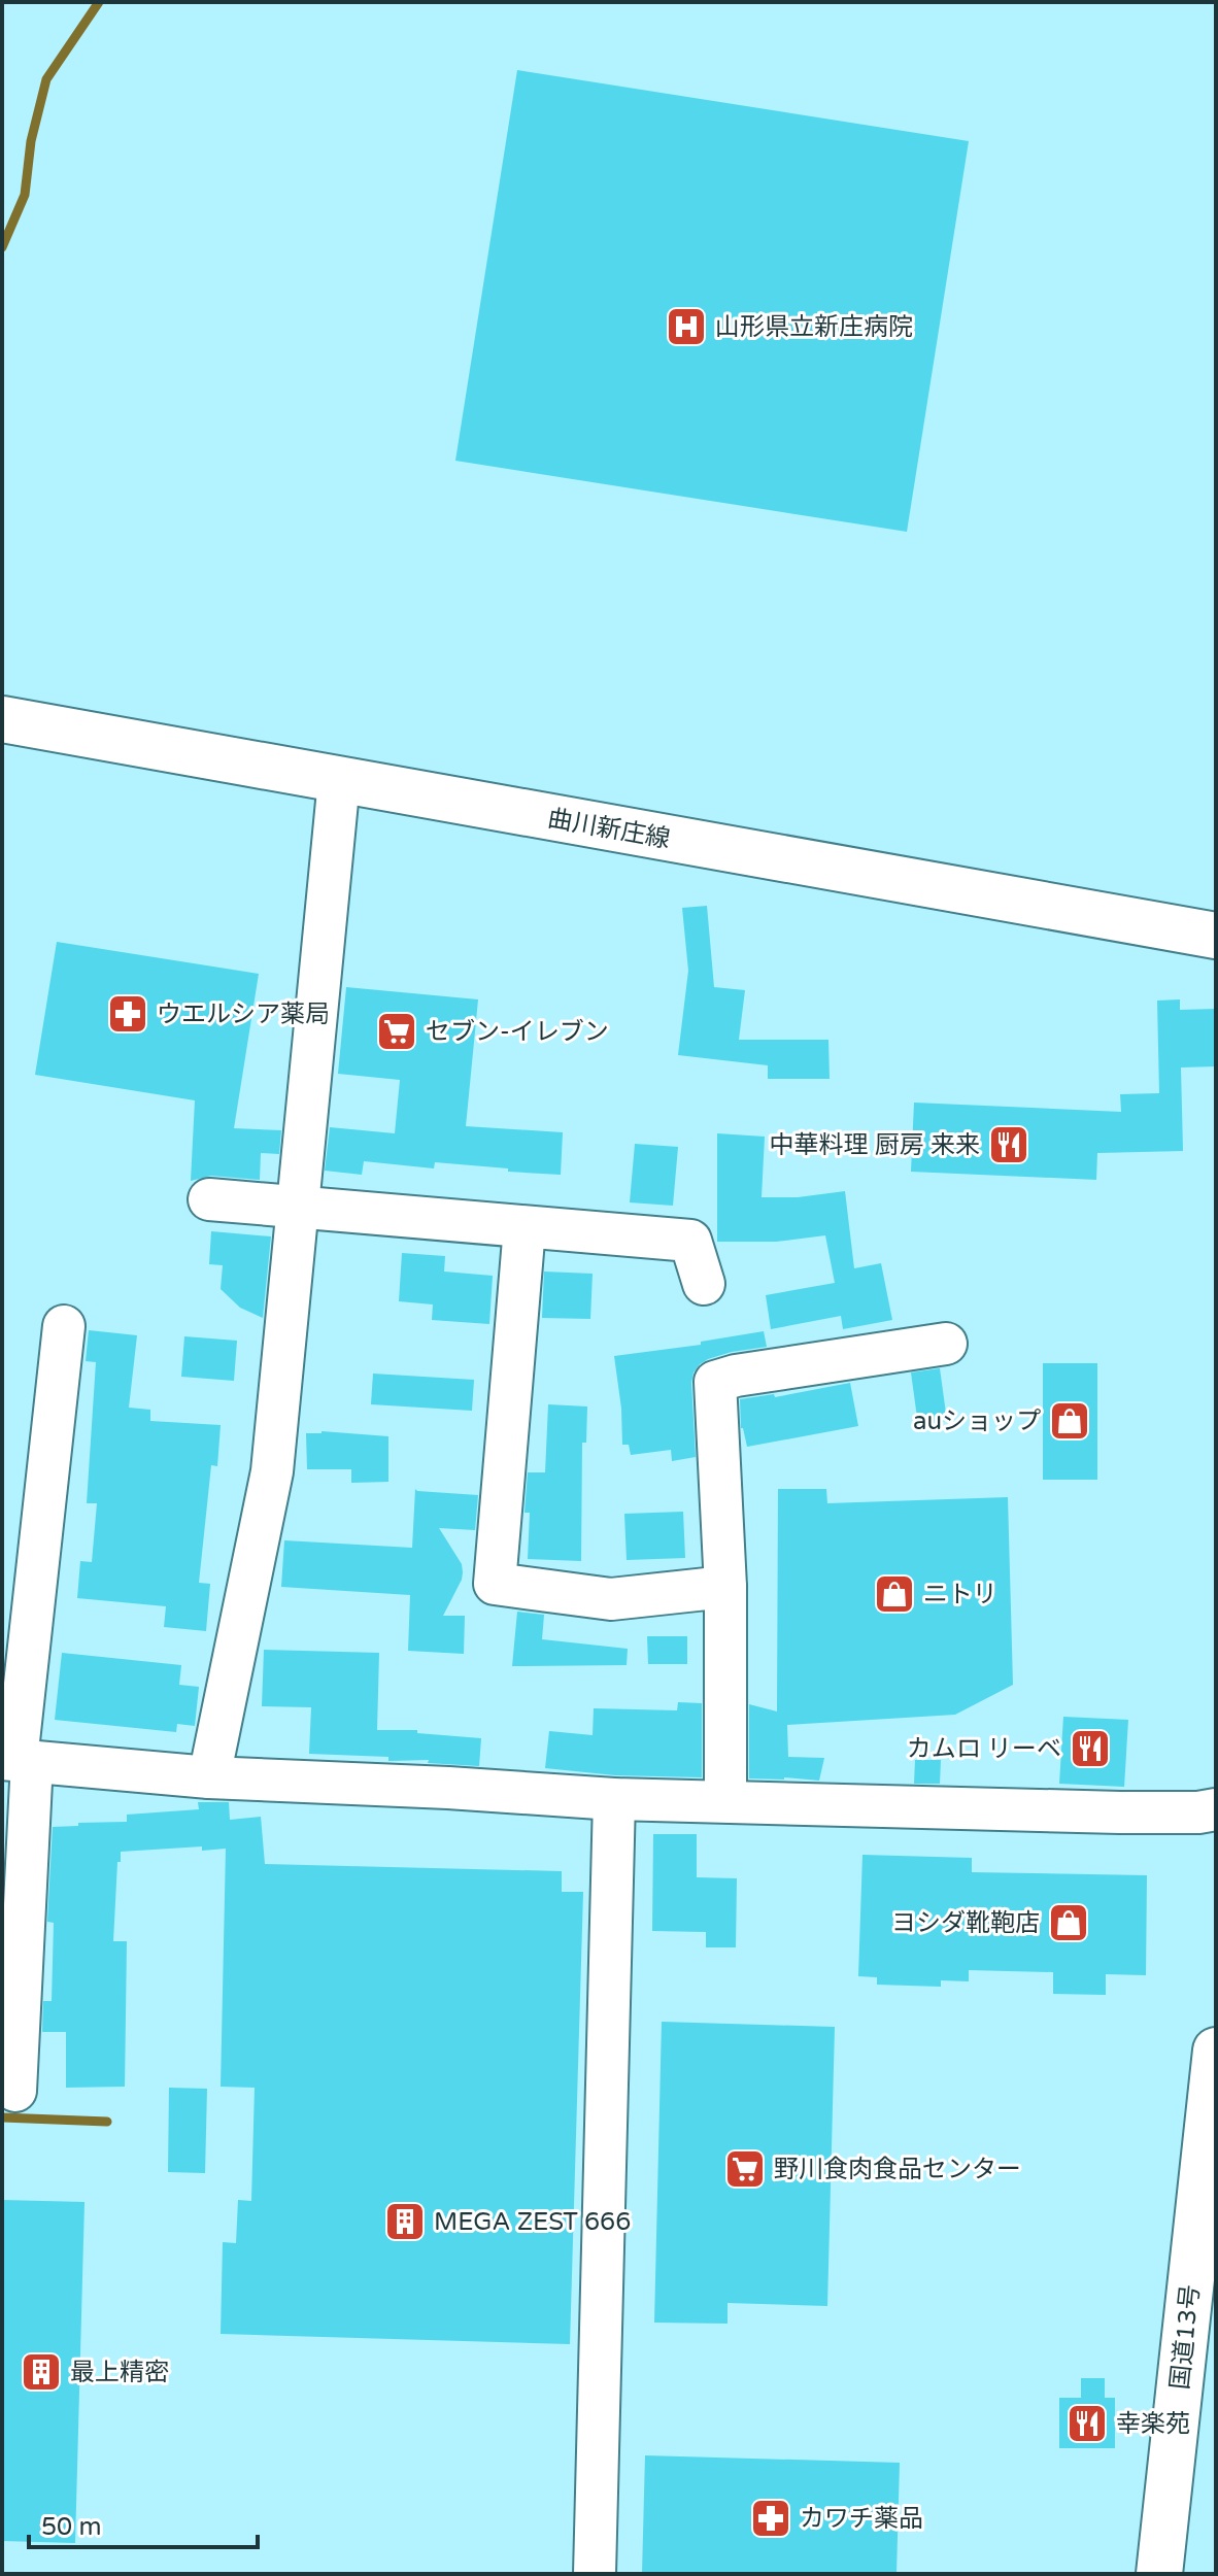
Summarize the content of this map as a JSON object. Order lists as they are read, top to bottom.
{
  "streets": {
    "main road": ["曲川新庄線", "国道13号"]
  },
  "places": {
    "hospital": ["山形県立新庄病院"],
    "pharmacy": ["ウエルシア薬局", "カワチ薬品"],
    "supermarket": ["セブン-イレブン", "野川食肉食品センター"],
    "restaurant": ["中華料理 厨房 来来", "カムロ リーベ", "幸楽苑"],
    "shop": ["auショップ", "ニトリ", "ヨシダ靴鞄店"],
    "building": ["MEGA ZEST 666", "最上精密"]
  },
  "scale_bar": "50 m"
}
